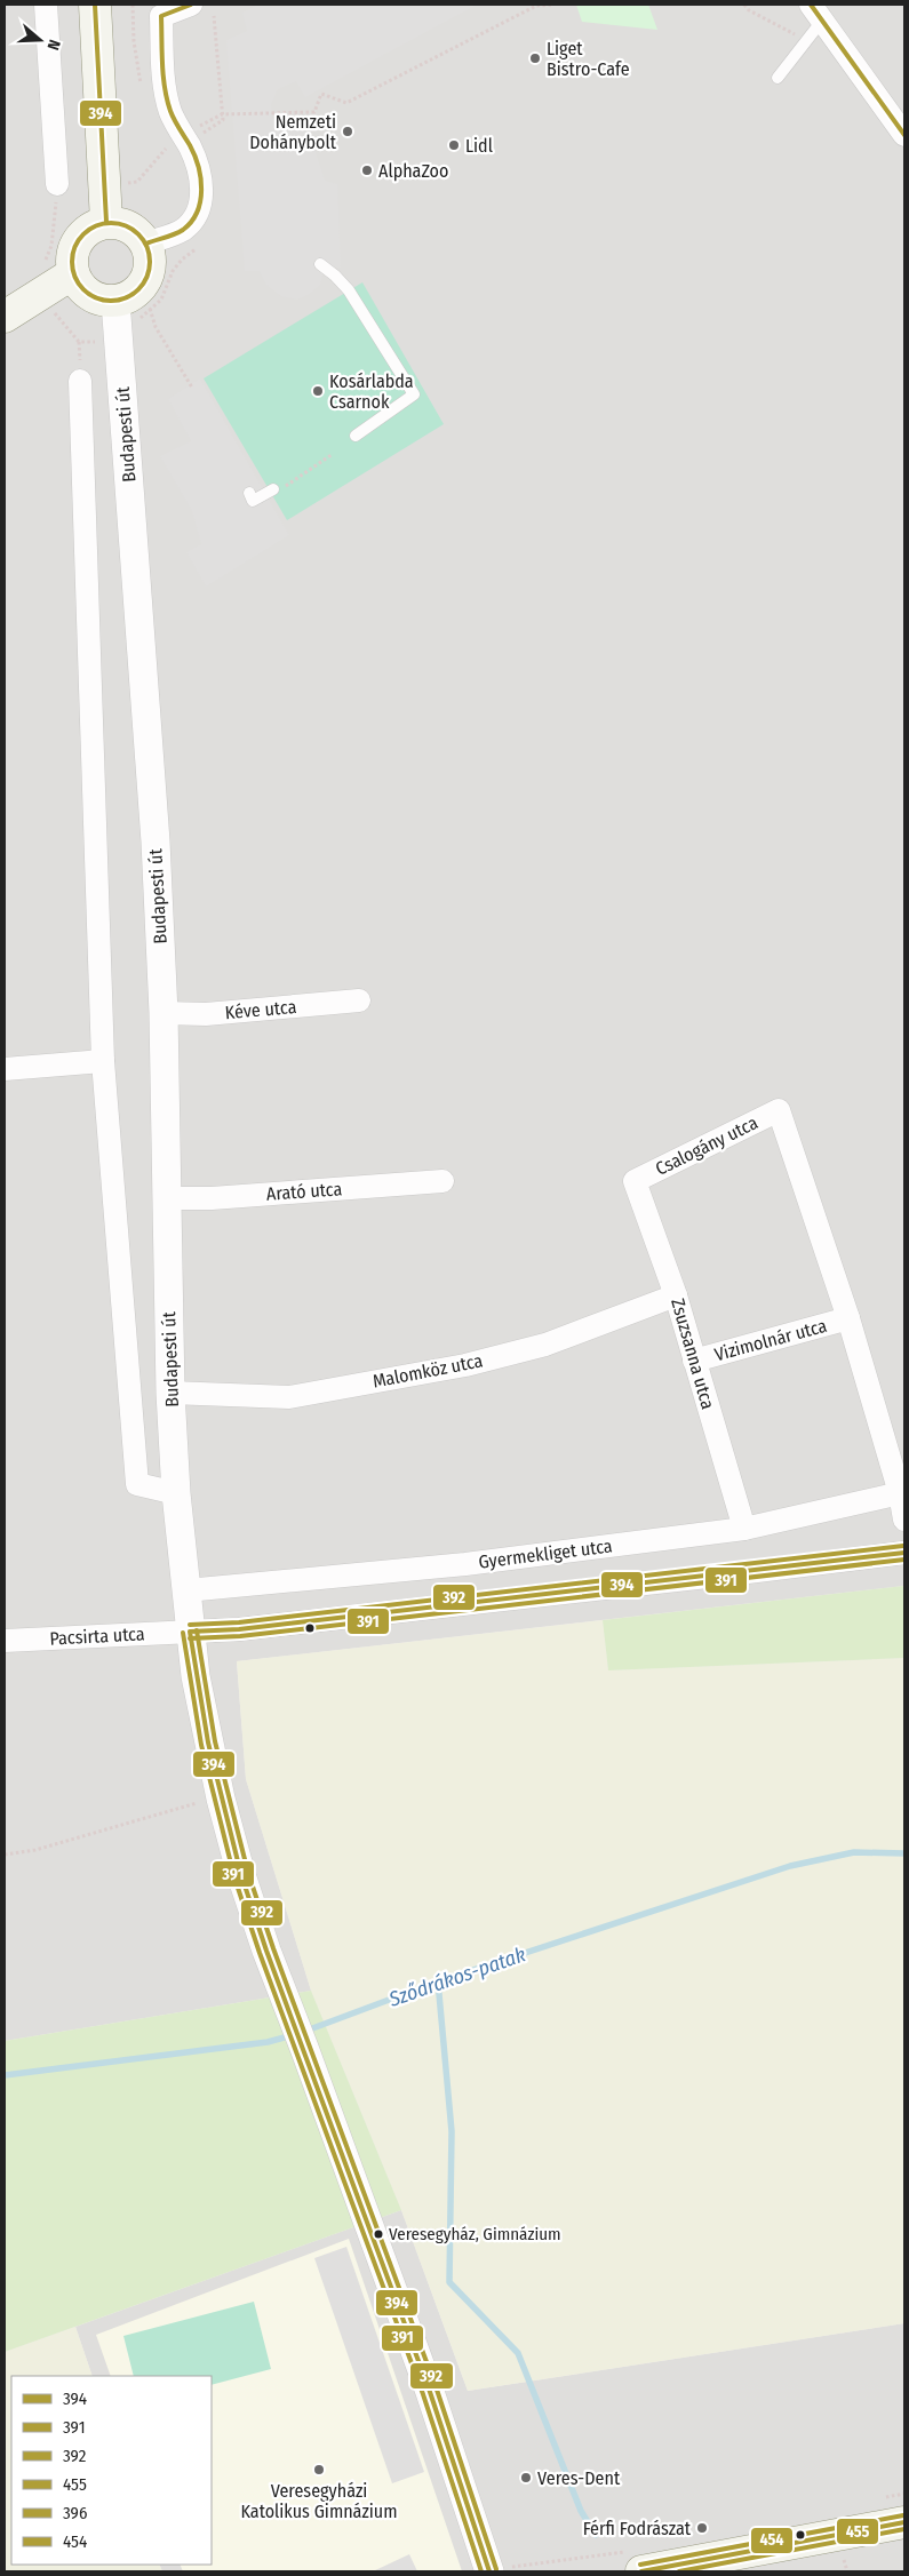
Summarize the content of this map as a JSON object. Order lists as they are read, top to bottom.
{
  "streets": {
    "street": [
      "Budapesti út",
      "Kéve utca",
      "Csalogány utca",
      "Arató utca",
      "Vizimolnár utca",
      "Zsuzsanna utca",
      "Malomköz utca",
      "Gyermekliget utca",
      "Pacsirta utca"
    ]
  },
  "crossings": [
    ["Budapesti út", "Kéve utca"],
    ["Budapesti út", "Arató utca"],
    ["Budapesti út", "Malomköz utca"],
    ["Budapesti út", "Gyermekliget utca"],
    ["Budapesti út", "Pacsirta utca"],
    ["Csalogány utca", "Vizimolnár utca"],
    ["Csalogány utca", "Zsuzsanna utca"],
    ["Vizimolnár utca", "Zsuzsanna utca"],
    ["Zsuzsanna utca", "Malomköz utca"],
    ["Zsuzsanna utca", "Gyermekliget utca"]
  ],
  "water": ["Sződrákos-patak"],
  "places": [
    "Liget Bistro-Cafe",
    "Nemzeti Dohánybolt",
    "Lidl",
    "AlphaZoo",
    "Kosárlabda Csarnok",
    "Veresegyház, Gimnázium",
    "Veresegyházi Katolikus Gimnázium",
    "Veres-Dent",
    "Férfi Fodrászat"
  ],
  "lines": [
    "transit line 394",
    "transit line 392",
    "transit line 391",
    "transit line 454",
    "transit line 455",
    "transit line 396"
  ],
  "legend": [
    "394",
    "391",
    "392",
    "455",
    "396",
    "454"
  ],
  "north": "right"
}
